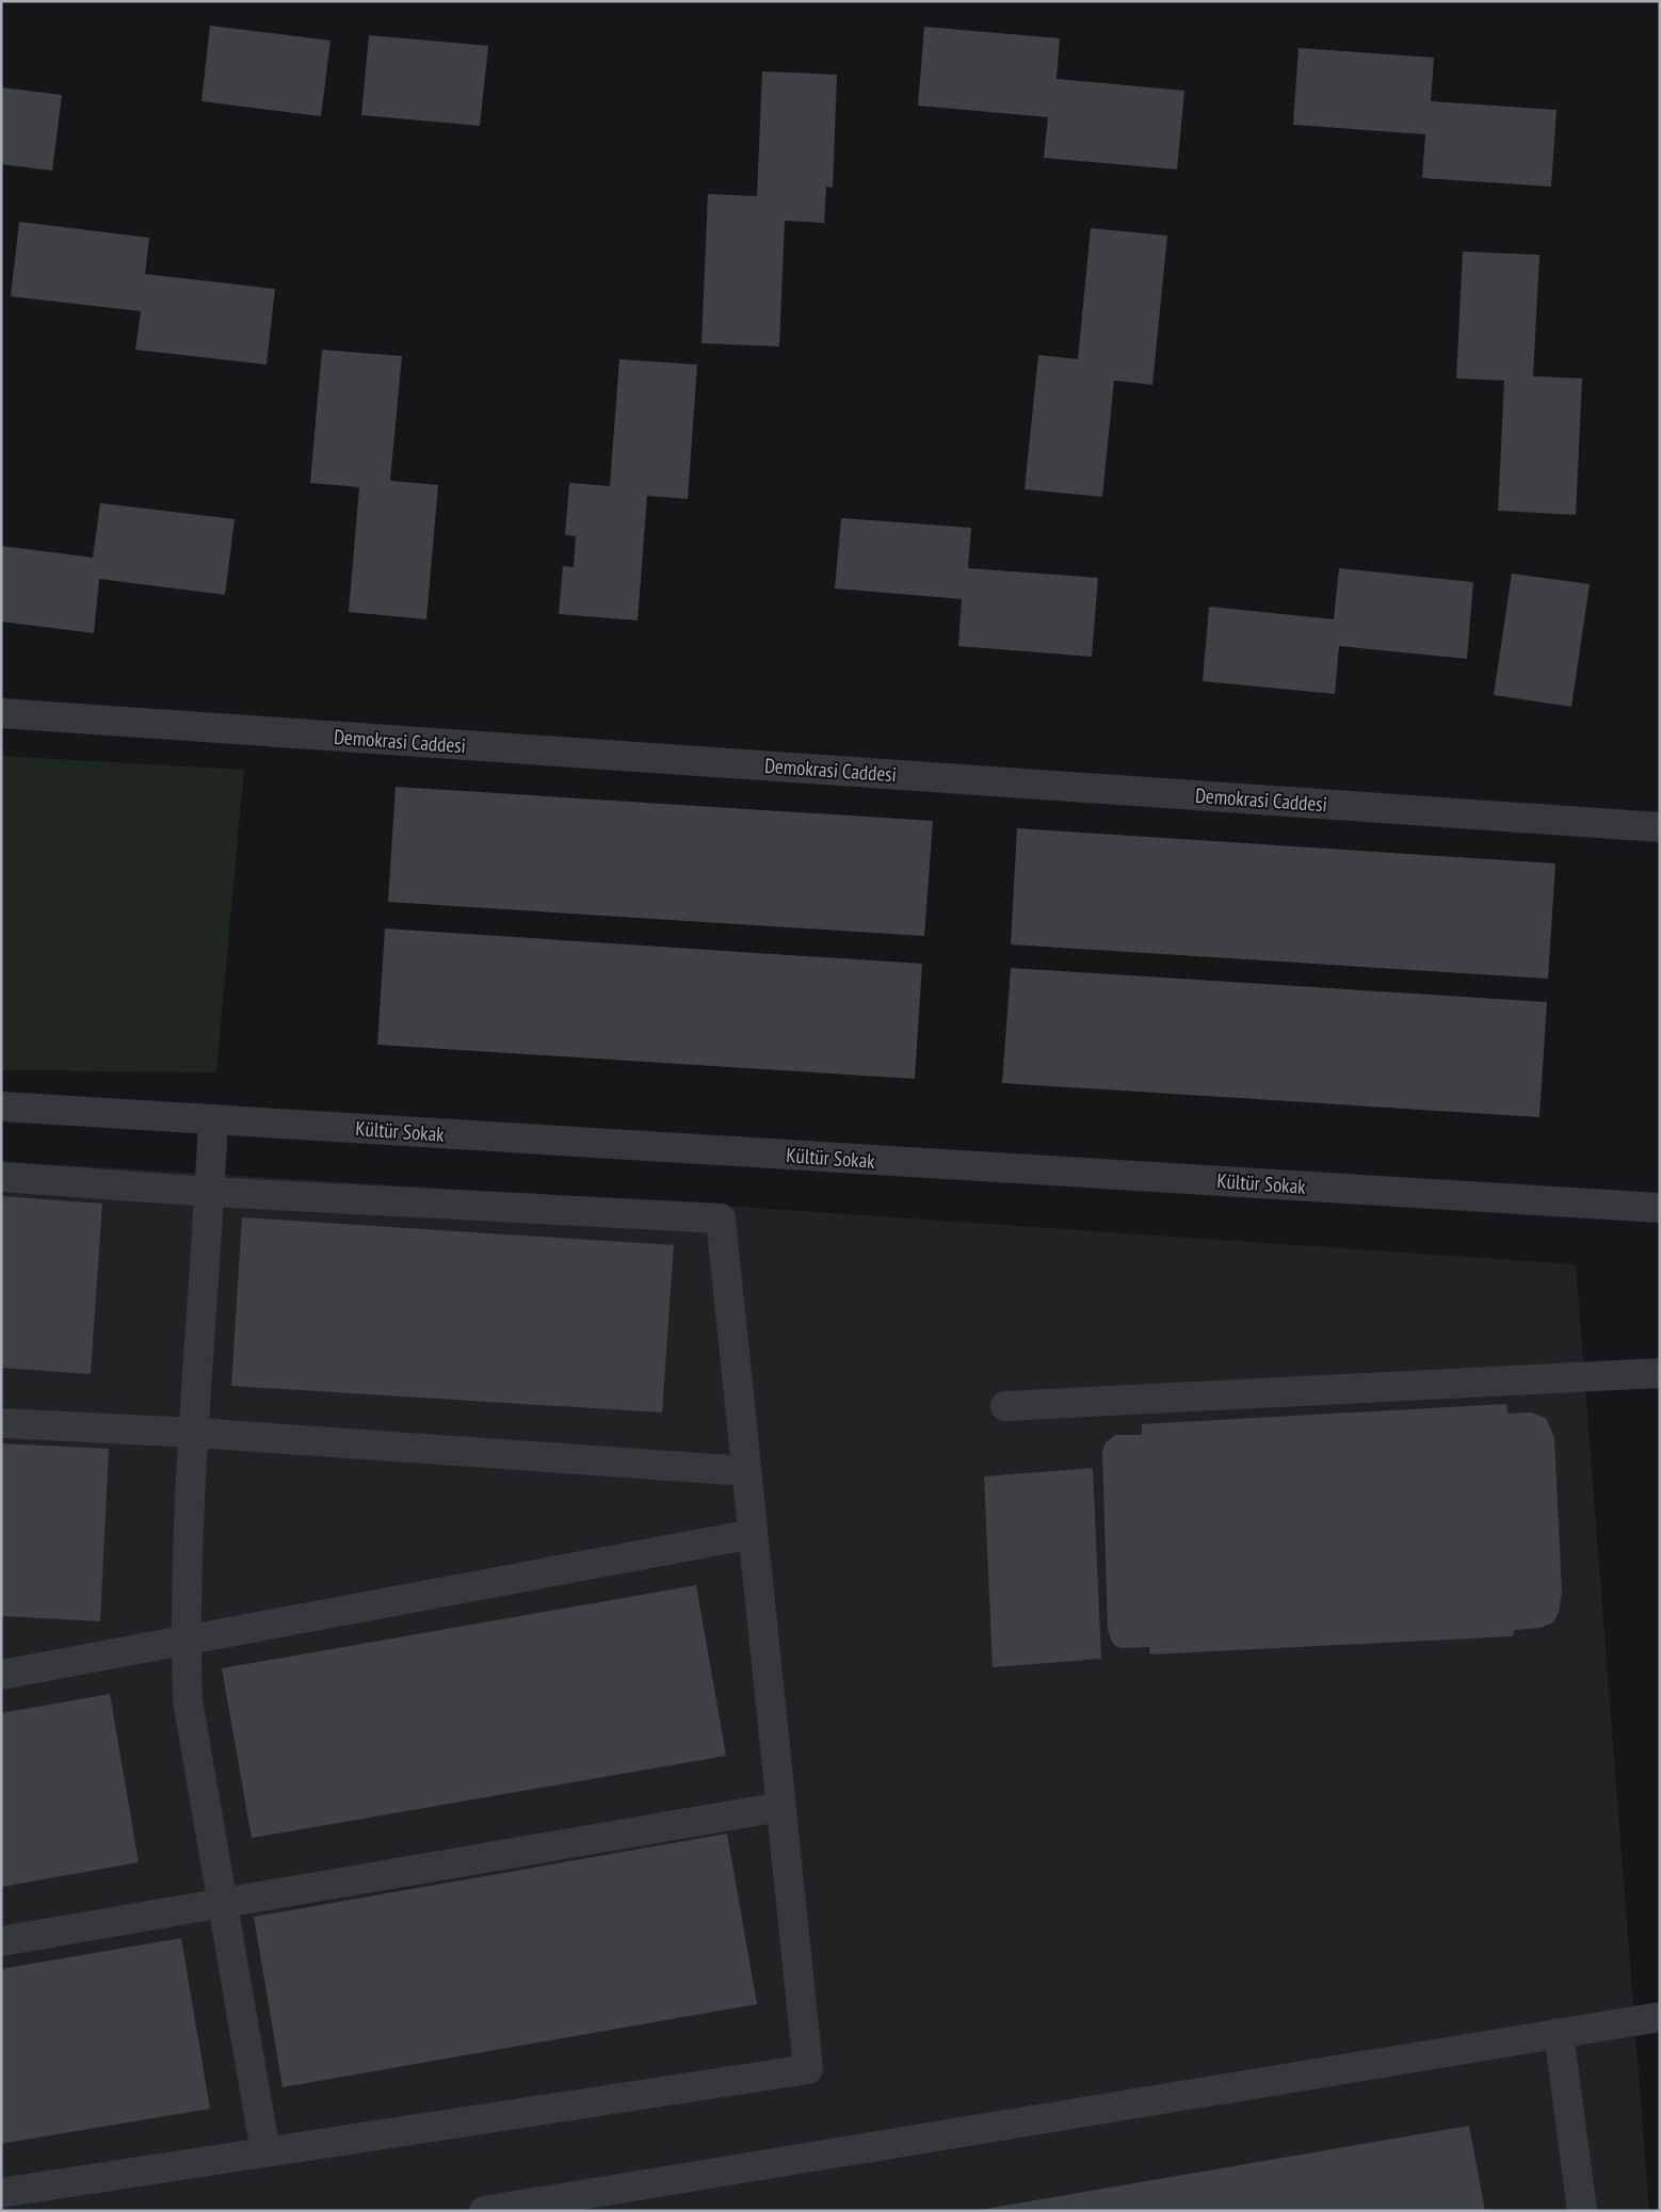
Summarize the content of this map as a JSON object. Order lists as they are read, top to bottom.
{
  "streets": {
    "street": ["Demokrasi Caddesi", "Kültür Sokak"]
  }
}
